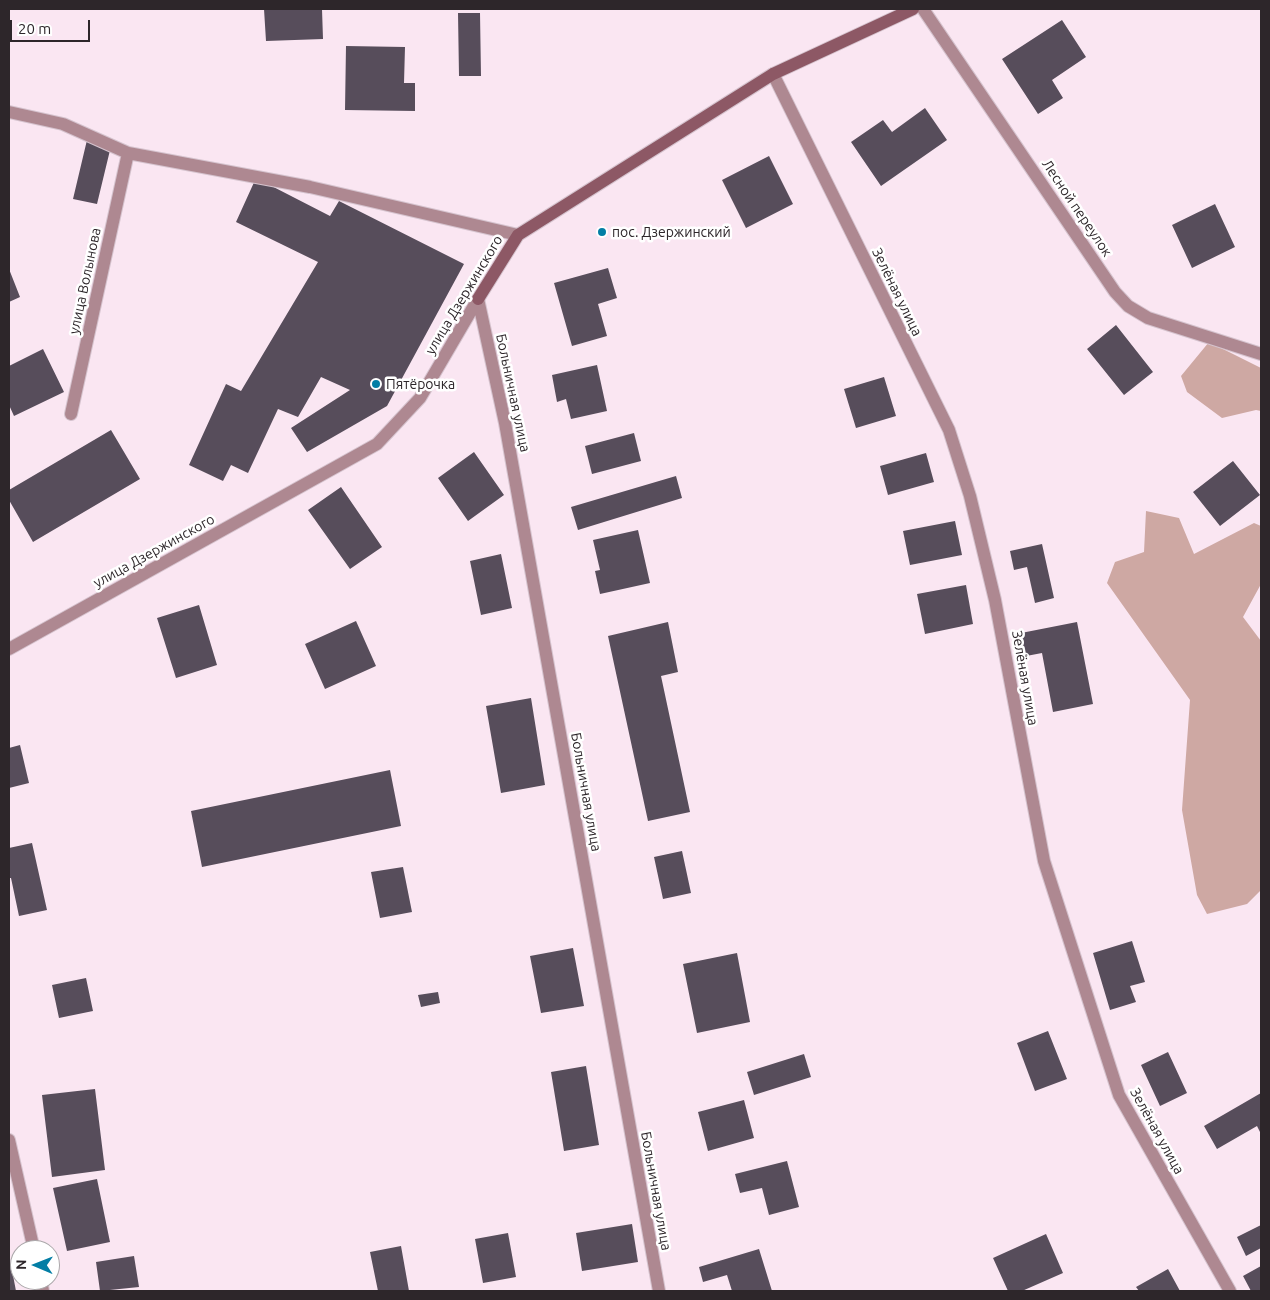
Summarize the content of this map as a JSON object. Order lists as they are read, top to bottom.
{
  "streets": {
    "street": [
      "Лесной переулок",
      "улица Волынова",
      "Зелёная улица",
      "улица Дзержинского",
      "Больничная улица"
    ]
  },
  "crossings": [
    ["Зелёная улица", "улица Дзержинского"],
    ["улица Дзержинского", "Больничная улица"]
  ],
  "places": ["пос. Дзержинский", "Пятёрочка"],
  "scale_bar": "20 m",
  "north": "left"
}
